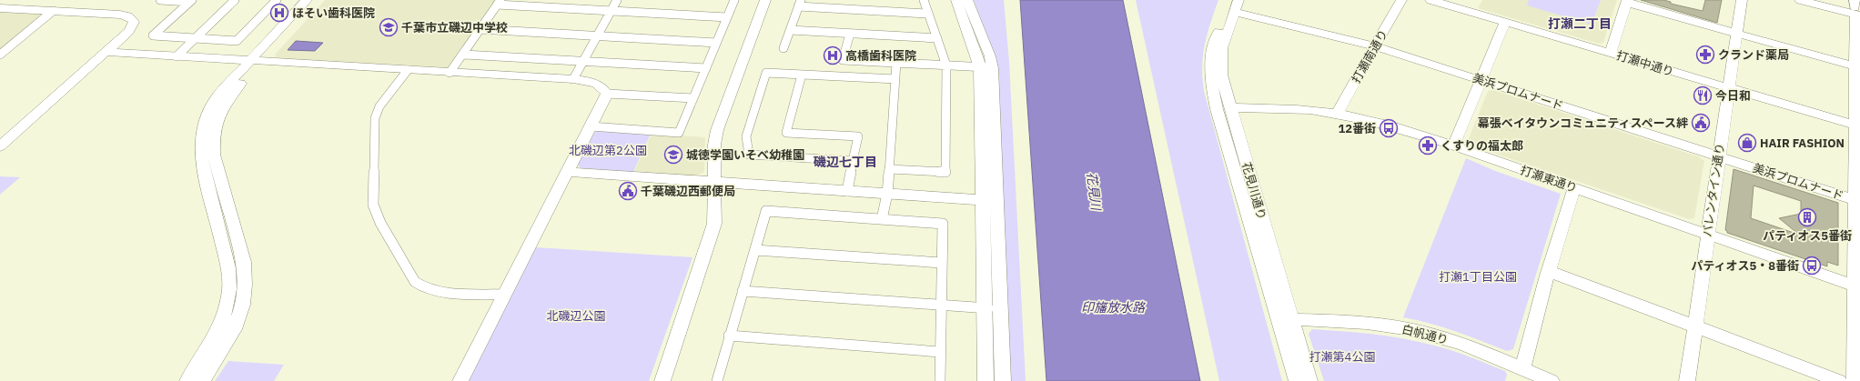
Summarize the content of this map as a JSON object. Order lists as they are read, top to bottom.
{
  "streets": {
    "street": [
      "打瀬南通り",
      "打瀬中通り",
      "美浜プロムナード",
      "打瀬東通り",
      "バレンタイン通り",
      "花見川通り",
      "白帆通り"
    ]
  },
  "crossings": [
    ["打瀬南通り", "美浜プロムナード"],
    ["打瀬南通り", "打瀬東通り"],
    ["打瀬中通り", "バレンタイン通り"],
    ["美浜プロムナード", "バレンタイン通り"],
    ["美浜プロムナード", "花見川通り"],
    ["打瀬東通り", "バレンタイン通り"],
    ["打瀬東通り", "花見川通り"],
    ["花見川通り", "白帆通り"]
  ],
  "districts": ["打瀬二丁目", "磯辺七丁目"],
  "water": ["花見川", "印旛放水路"],
  "parks": [
    "北磯辺第2公園",
    "打瀬1丁目公園",
    "北磯辺公園",
    "打瀬第4公園"
  ],
  "places": {
    "hospital": ["ほそい歯科医院", "高橋歯科医院"],
    "school or university": ["千葉市立磯辺中学校", "城徳学園いそべ幼稚園"],
    "pharmacy": ["クランド薬局", "くすりの福太郎"],
    "restaurant": ["今日和"],
    "public building": ["幕張ベイタウンコミュニティスペース絆", "千葉磯辺西郵便局"],
    "bus stop": ["12番街", "パティオス5・8番街"],
    "shop": ["HAIR FASHION"],
    "building": ["パティオス5番街"]
  }
}
